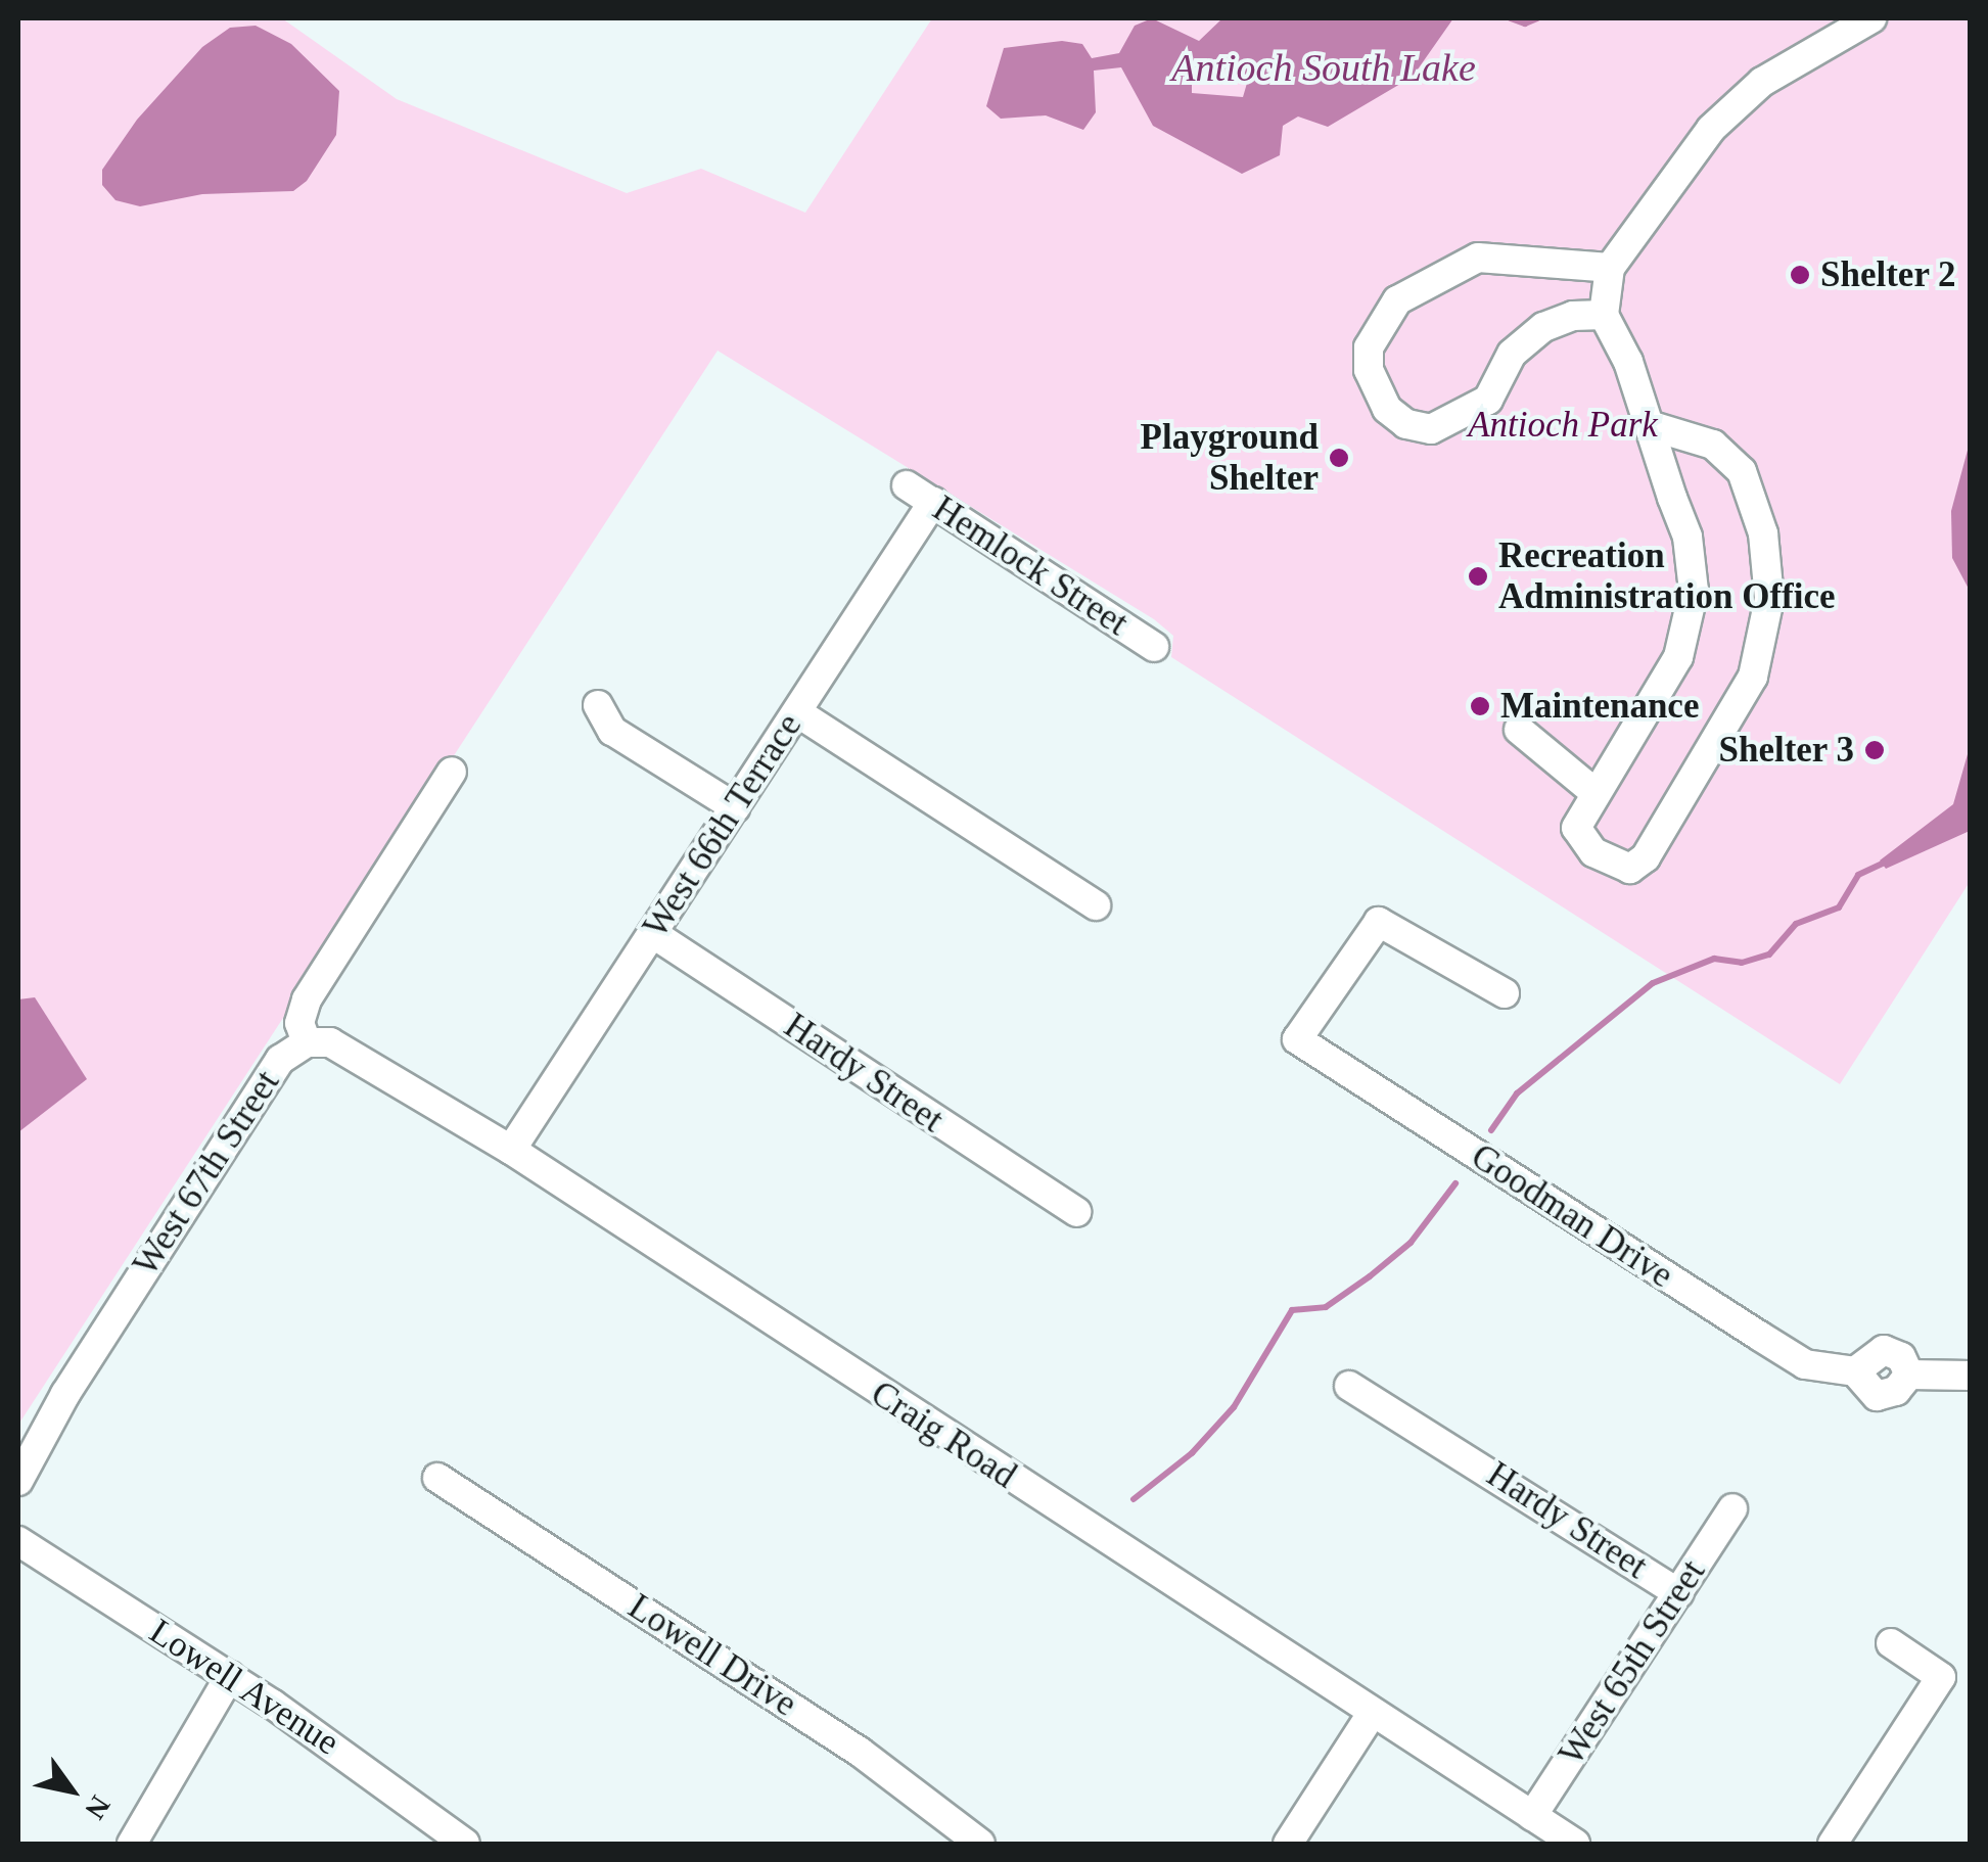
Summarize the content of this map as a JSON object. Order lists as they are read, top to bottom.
{
  "streets": {
    "street": [
      "Hemlock Street",
      "West 66th Terrace",
      "Hardy Street",
      "West 67th Street",
      "Goodman Drive",
      "Craig Road",
      "Lowell Drive",
      "West 65th Street",
      "Lowell Avenue"
    ]
  },
  "crossings": [
    ["Hemlock Street", "West 66th Terrace"],
    ["West 66th Terrace", "Hardy Street"],
    ["West 66th Terrace", "Craig Road"],
    ["Hardy Street", "West 65th Street"],
    ["West 67th Street", "Craig Road"],
    ["Craig Road", "West 65th Street"]
  ],
  "water": ["Antioch South Lake"],
  "parks": ["Antioch Park"],
  "places": [
    "Shelter 2",
    "Playground Shelter",
    "Recreation Administration Office",
    "Maintenance",
    "Shelter 3"
  ],
  "north": "bottom right"
}
